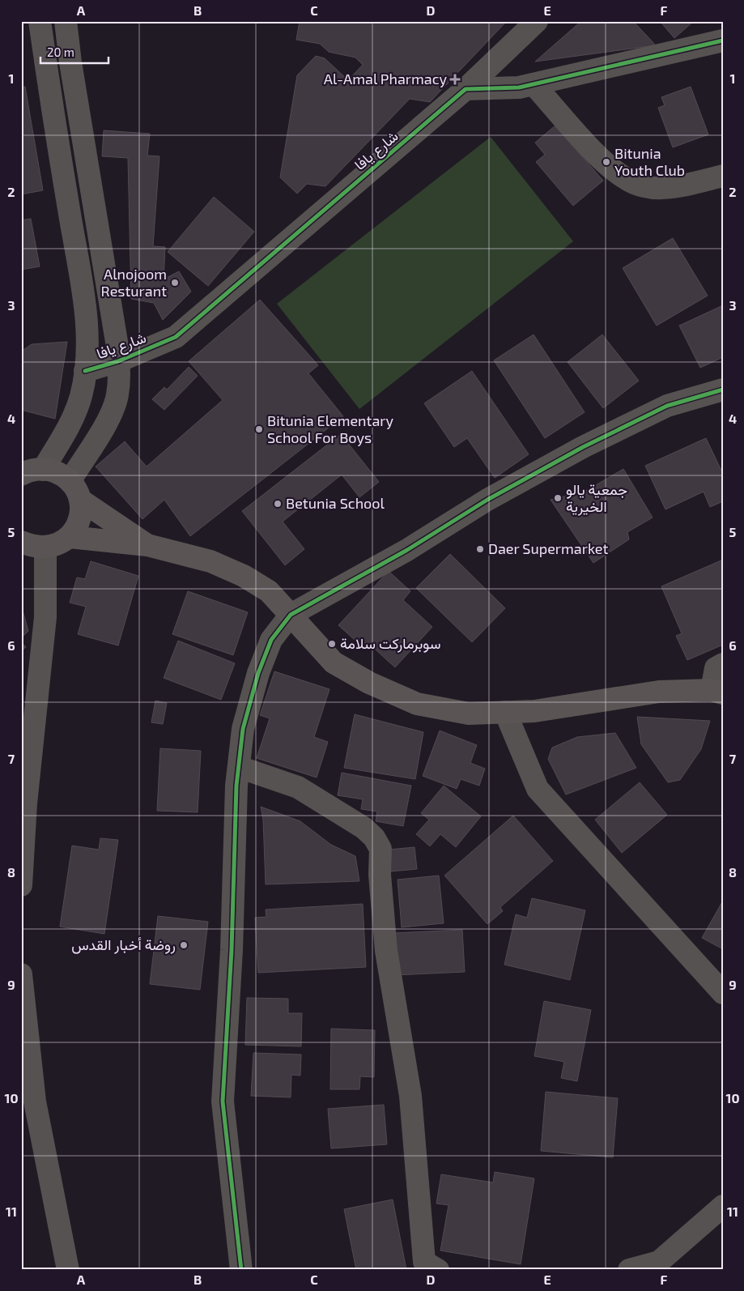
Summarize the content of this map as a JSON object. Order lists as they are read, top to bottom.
{
  "streets": {
    "street": ["شارع يافا"]
  },
  "places": {
    "health": ["Al-Amal Pharmacy"],
    "other": [
      "Bitunia Youth Club",
      "Alnojoom Resturant",
      "Bitunia Elementary School For Boys",
      "جمعية يالو الخيرية",
      "Betunia School",
      "Daer Supermarket",
      "سوبرماركت سلامة",
      "روضة أخبار القدس"
    ]
  },
  "scale_bar": "20 m",
  "grid": {
    "columns": [
      "A",
      "B",
      "C",
      "D",
      "E",
      "F"
    ],
    "rows": [
      "1",
      "2",
      "3",
      "4",
      "5",
      "6",
      "7",
      "8",
      "9",
      "10",
      "11"
    ]
  }
}
